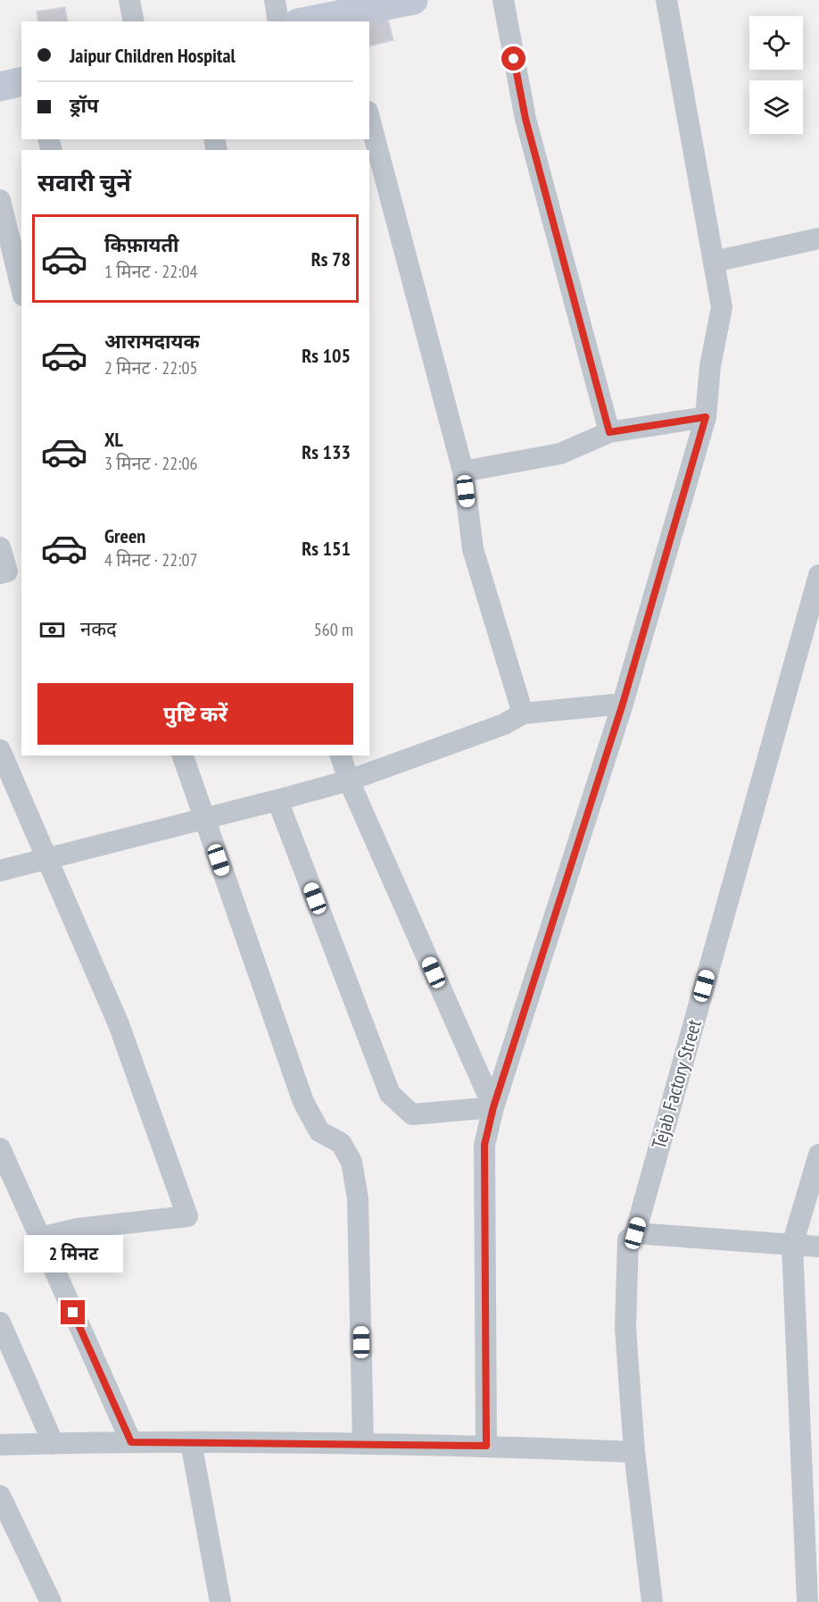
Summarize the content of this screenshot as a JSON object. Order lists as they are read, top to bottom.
{
  "streets": {
    "street": ["Tejab Factory Street"]
  },
  "page": {
    "banner": ["Jaipur Children Hospital", "ड्रॉप"],
    "heading": "सवारी चुनें",
    "list": [
      {
        "name": "किफ़ायती",
        "note": "1 मिनट · 22:04",
        "value": "Rs 78"
      },
      {
        "name": "आरामदायक",
        "note": "2 मिनट · 22:05",
        "value": "Rs 105"
      },
      {
        "name": "XL",
        "note": "3 मिनट · 22:06",
        "value": "Rs 133"
      },
      {
        "name": "Green",
        "note": "4 मिनट · 22:07",
        "value": "Rs 151"
      }
    ],
    "pay": ["नकद", "560 m"],
    "buttons": "पुष्टि करें",
    "bubble": "2 मिनट"
  }
}
